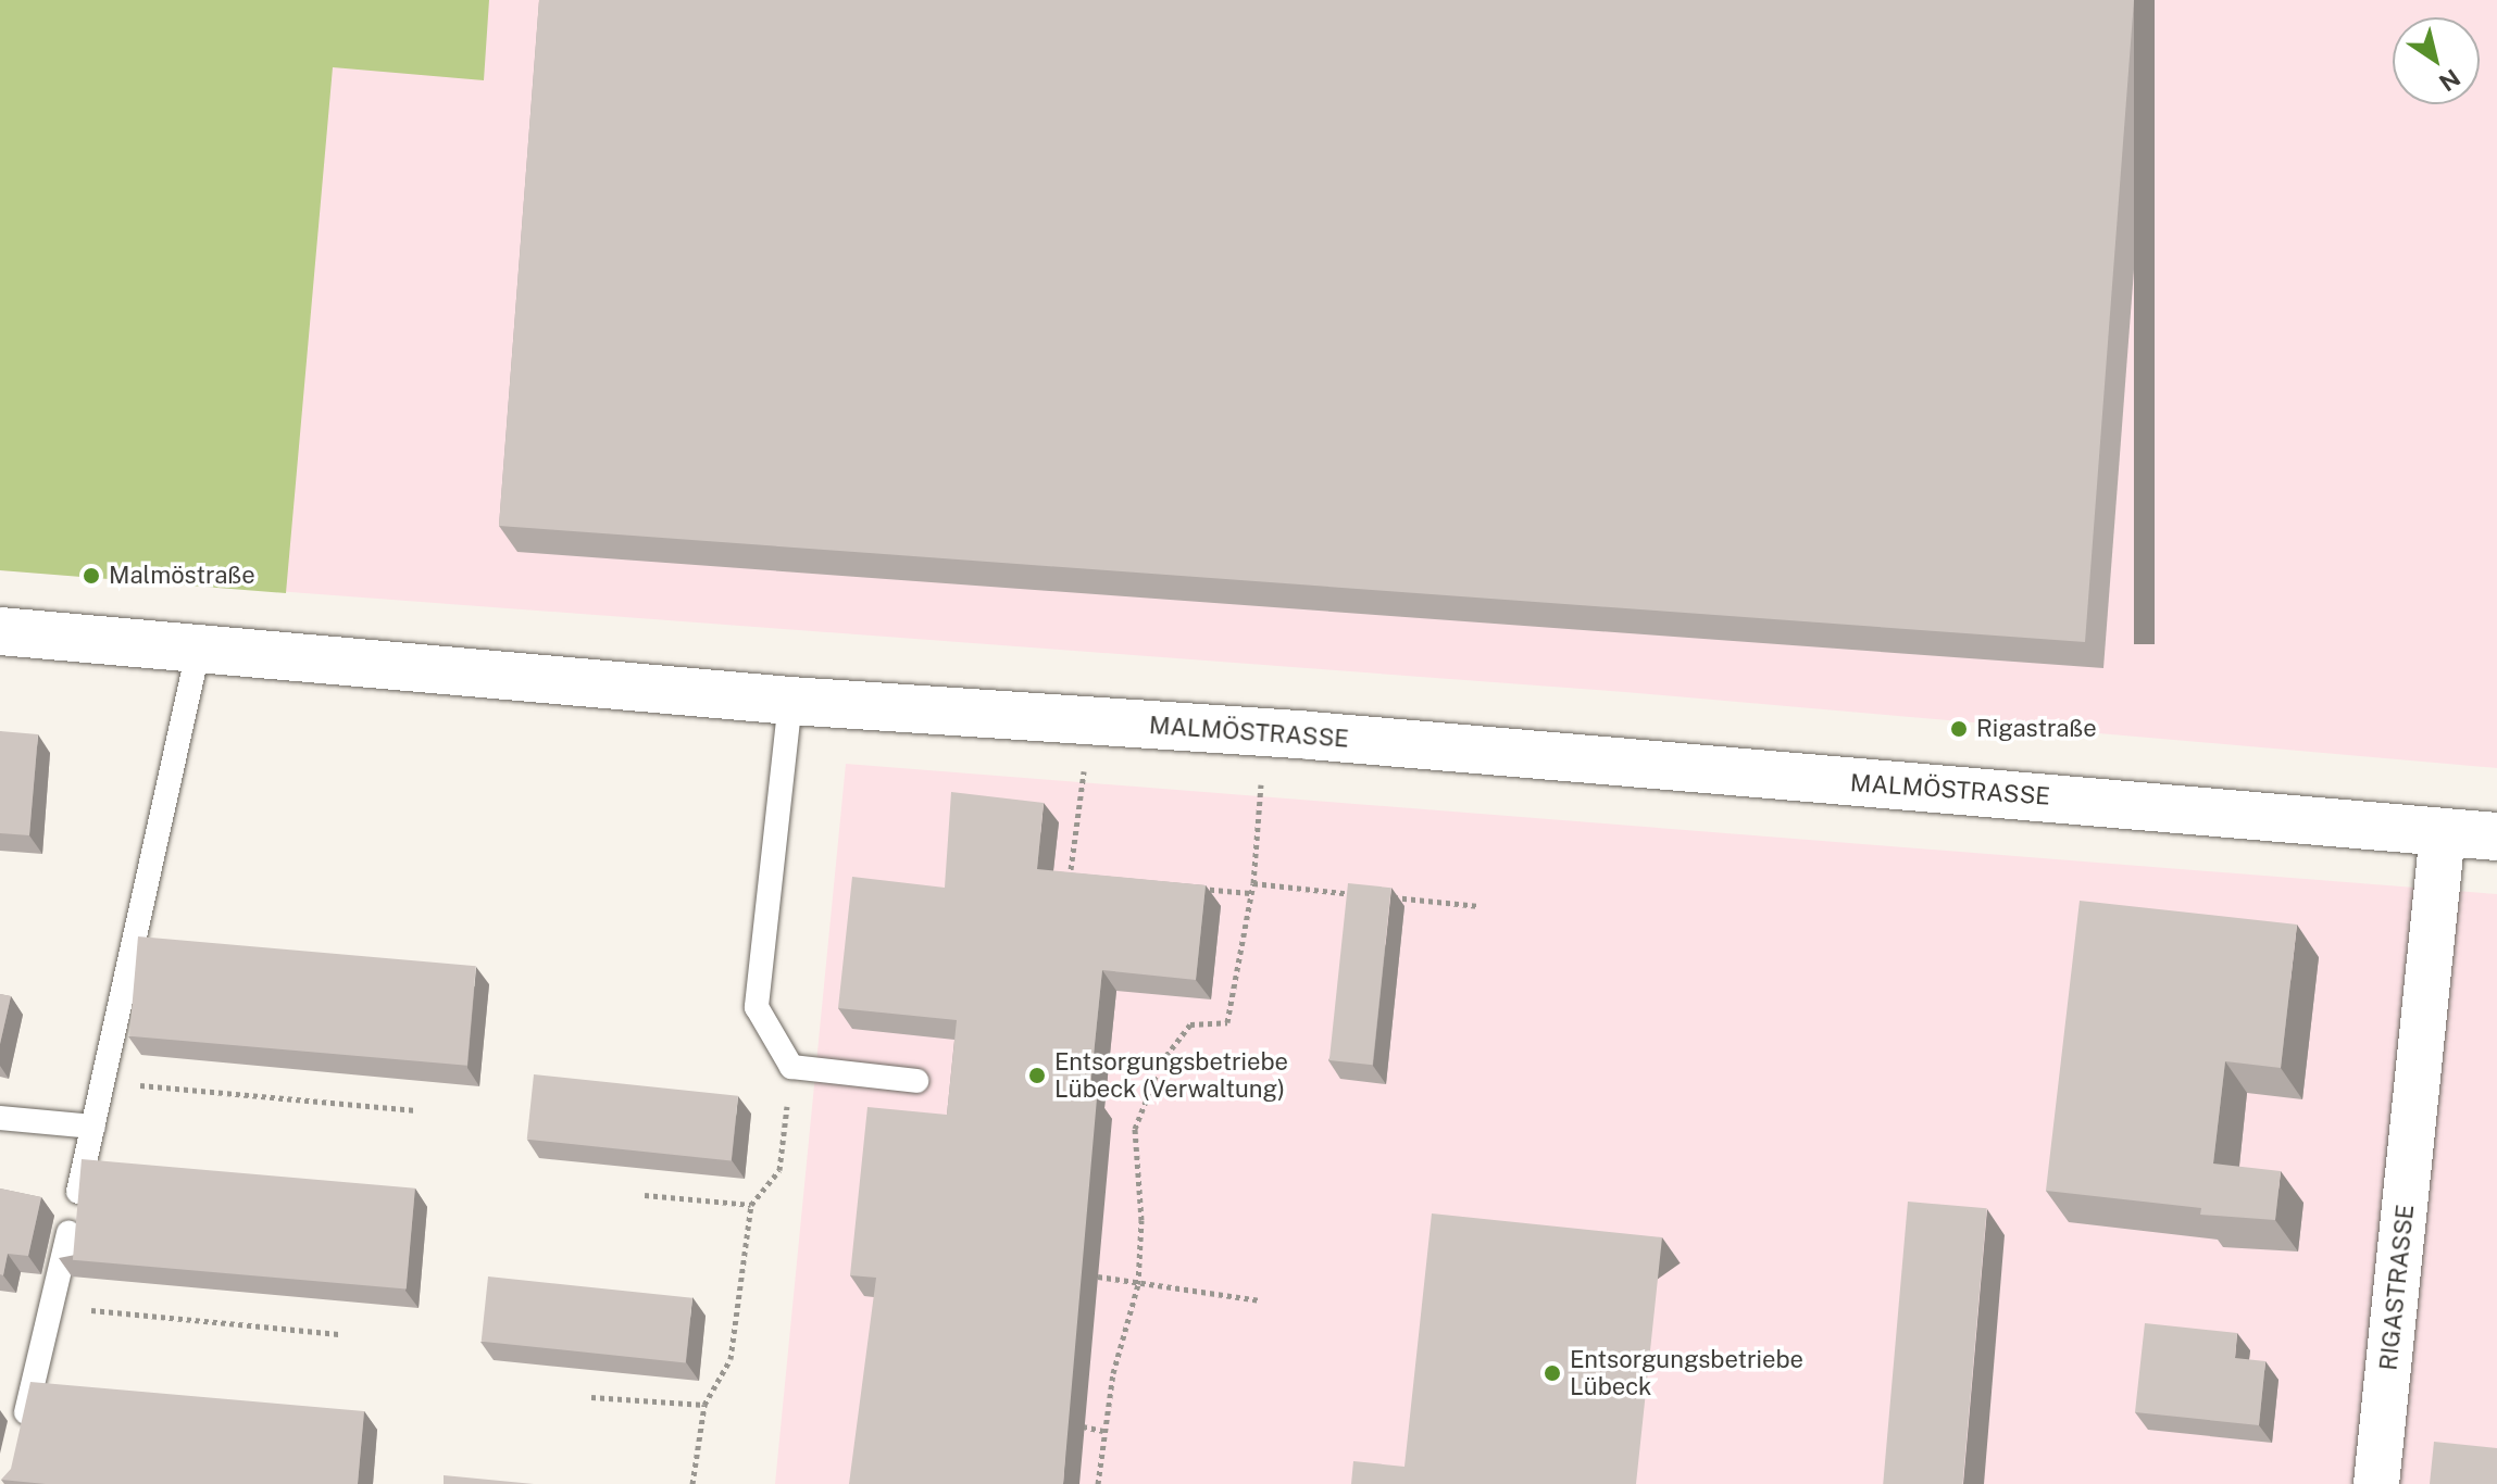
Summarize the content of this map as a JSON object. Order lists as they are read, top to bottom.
{
  "streets": {
    "street": ["MALMÖSTRASSE", "RIGASTRASSE"]
  },
  "crossings": [
    ["MALMÖSTRASSE", "RIGASTRASSE"]
  ],
  "places": [
    "Malmöstraße",
    "Rigastraße",
    "Entsorgungsbetriebe Lübeck (Verwaltung)",
    "Entsorgungsbetriebe Lübeck"
  ],
  "north": "bottom right"
}
